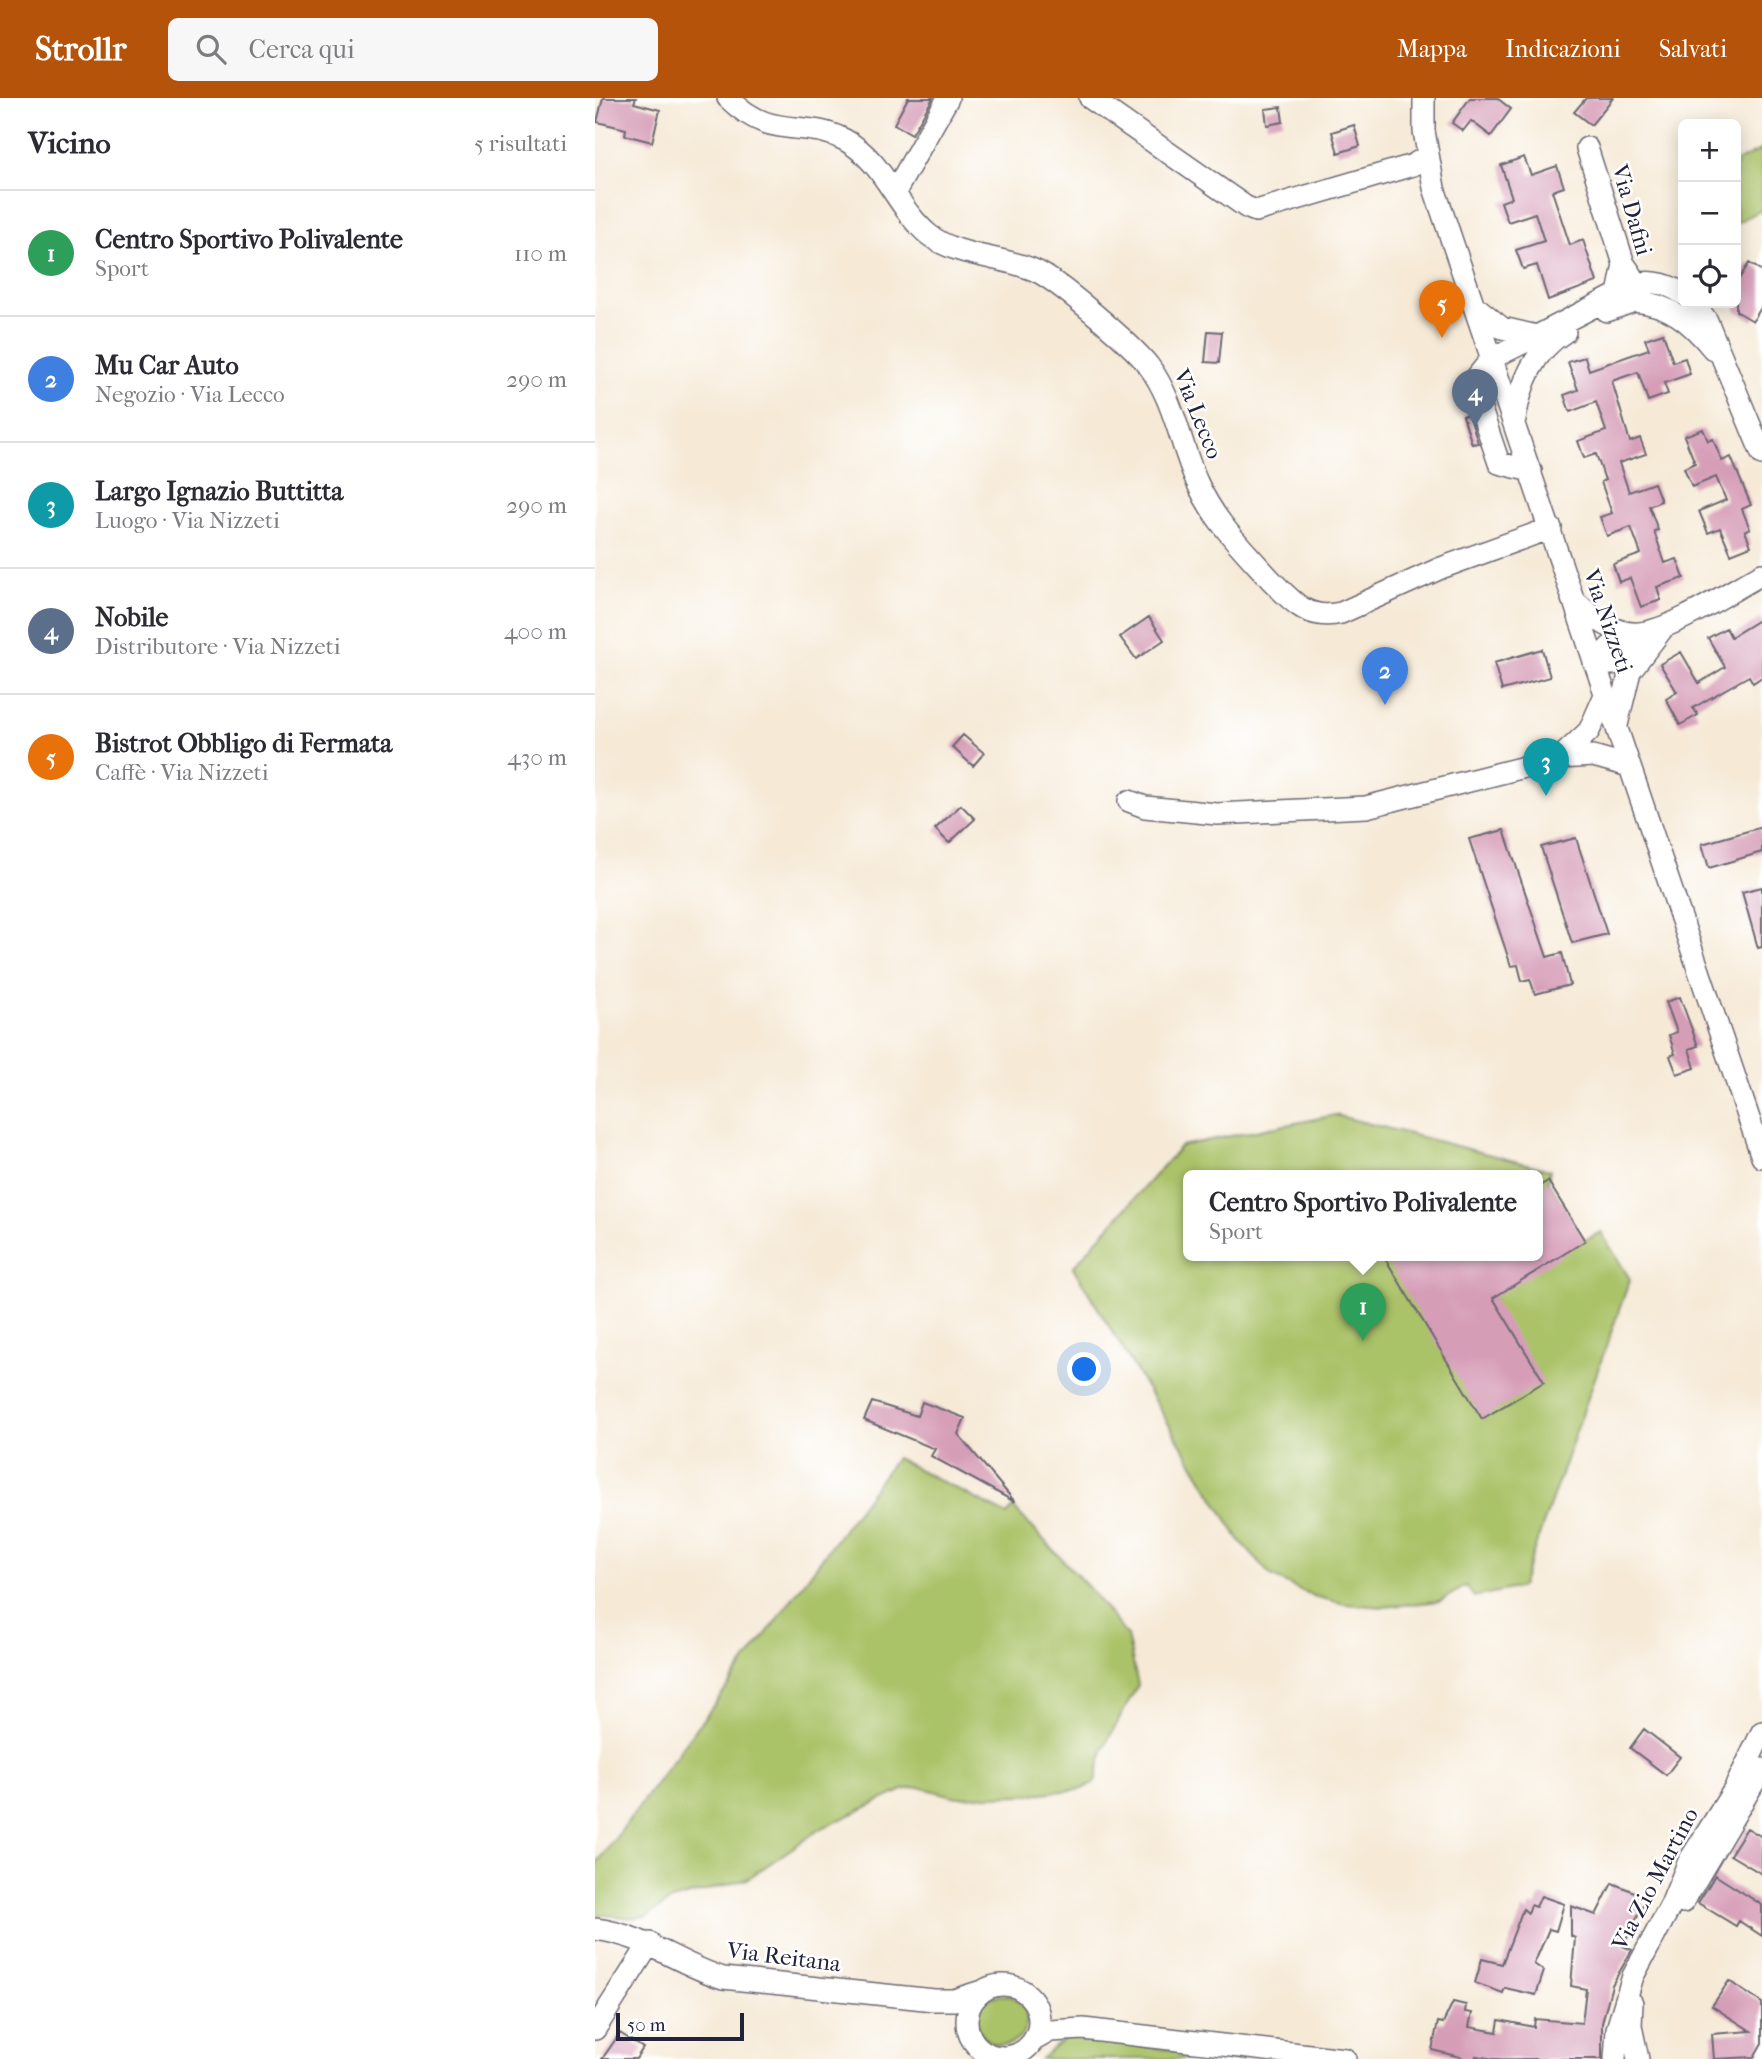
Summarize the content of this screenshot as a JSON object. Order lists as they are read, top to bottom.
{
  "streets": {
    "street": [
      "Via Dafni",
      "Via Lecco",
      "Via Nizzeti",
      "Via Zio Martino",
      "Via Reitana"
    ]
  },
  "crossings": [
    ["Via Lecco", "Via Nizzeti"]
  ],
  "scale_bar": "50 m",
  "page": {
    "header": "Strollr",
    "search": "Cerca qui",
    "nav": ["Mappa", "Indicazioni", "Salvati"],
    "heading": ["Vicino", "5 risultati"],
    "map_buttons": ["+", "−"],
    "list": [
      {
        "mark": "1",
        "name": "Centro Sportivo Polivalente",
        "note": "Sport",
        "value": "110 m"
      },
      {
        "mark": "2",
        "name": "Mu Car Auto",
        "note": "Negozio · Via Lecco",
        "value": "290 m"
      },
      {
        "mark": "3",
        "name": "Largo Ignazio Buttitta",
        "note": "Luogo · Via Nizzeti",
        "value": "290 m"
      },
      {
        "mark": "4",
        "name": "Nobile",
        "note": "Distributore · Via Nizzeti",
        "value": "400 m"
      },
      {
        "mark": "5",
        "name": "Bistrot Obbligo di Fermata",
        "note": "Caffè · Via Nizzeti",
        "value": "430 m"
      }
    ],
    "pins": [
      "5",
      "4",
      "2",
      "3",
      "1"
    ],
    "popup": ["Centro Sportivo Polivalente", "Sport"],
    "scale": "50 m"
  }
}
